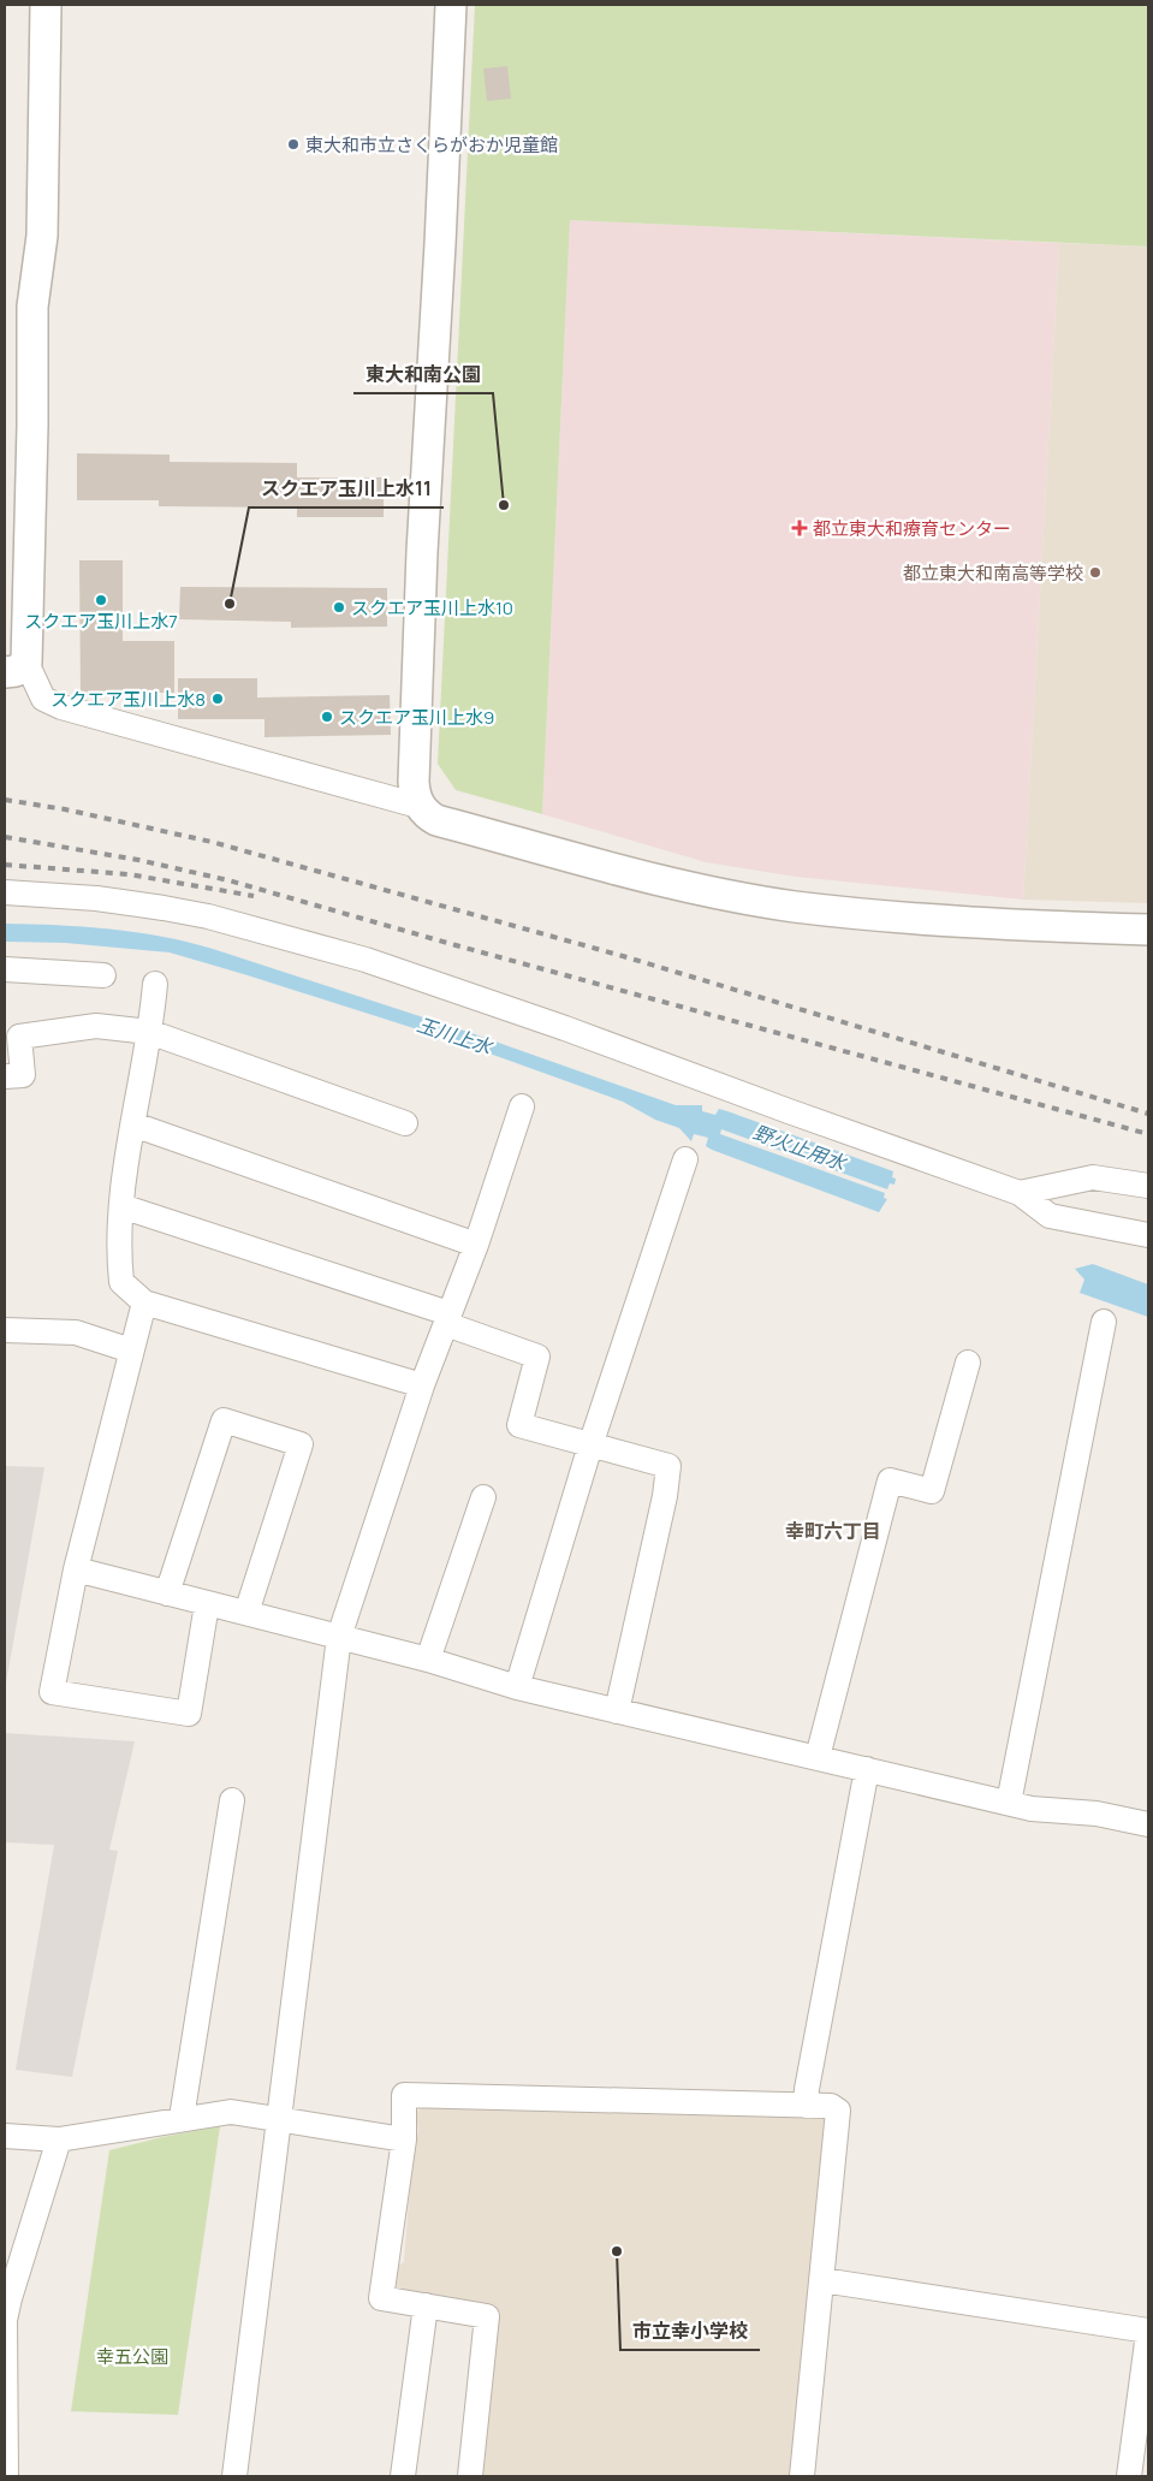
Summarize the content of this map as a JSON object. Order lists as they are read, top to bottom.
{
  "districts": ["幸町六丁目"],
  "water": ["玉川上水", "野火止用水"],
  "parks": ["幸五公園"],
  "places": {
    "other": [
      "東大和市立さくらがおか児童館",
      "東大和南公園",
      "都立東大和南高等学校",
      "スクエア玉川上水7",
      "スクエア玉川上水11",
      "スクエア玉川上水10",
      "スクエア玉川上水8",
      "スクエア玉川上水9",
      "市立幸小学校"
    ],
    "health": ["都立東大和療育センター"]
  }
}
